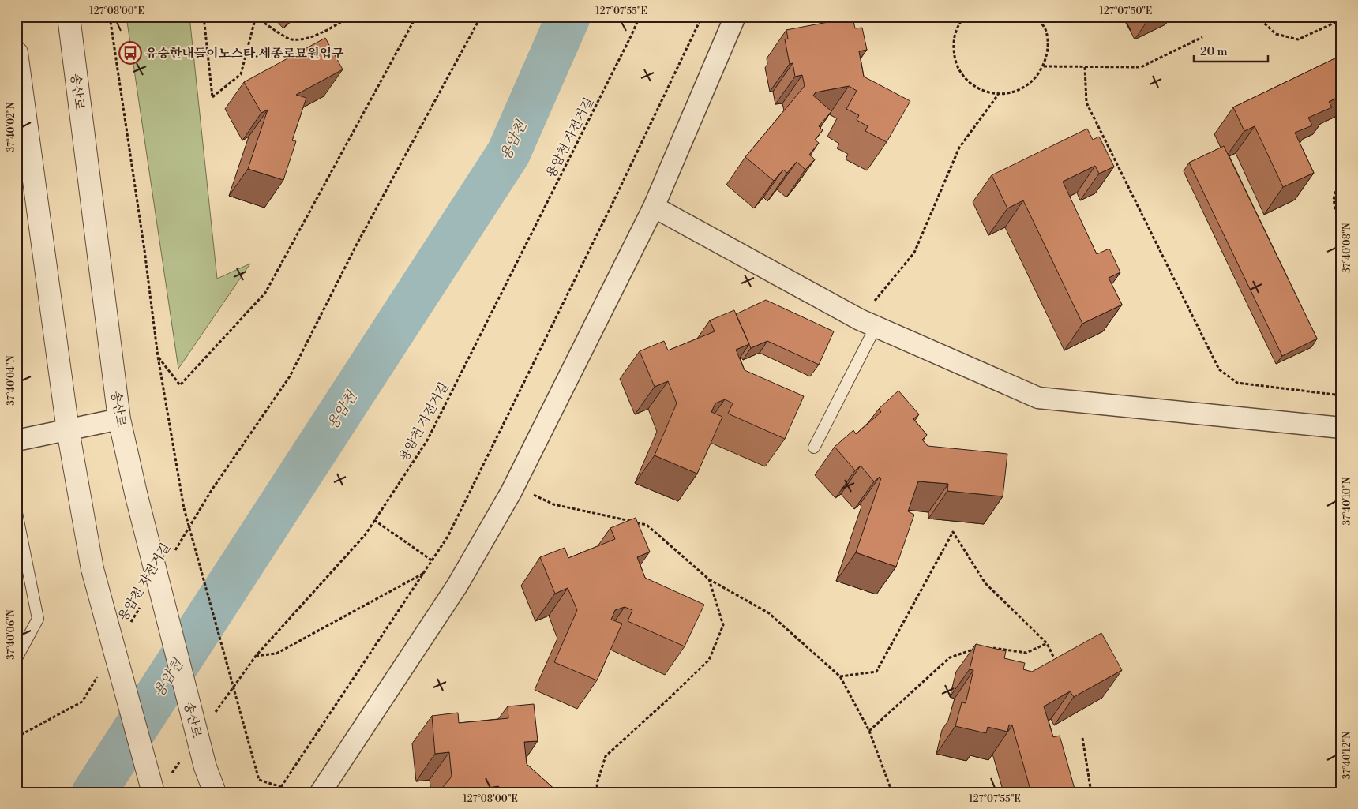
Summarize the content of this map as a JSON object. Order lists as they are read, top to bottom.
{
  "streets": {
    "street": ["송산로"],
    "path": ["용암천 자전거길"]
  },
  "water": ["용암천"],
  "places": {
    "bus stop": ["유승한내들이노스타.세종로묘원입구"]
  },
  "scale_bar": "20 m",
  "coordinates": [
    "127°08'00\"E",
    "127°07'55\"E",
    "127°07'50\"E",
    "37°40'02\"N",
    "37°40'08\"N",
    "37°40'04\"N",
    "37°40'10\"N",
    "37°40'06\"N",
    "37°40'12\"N"
  ]
}
